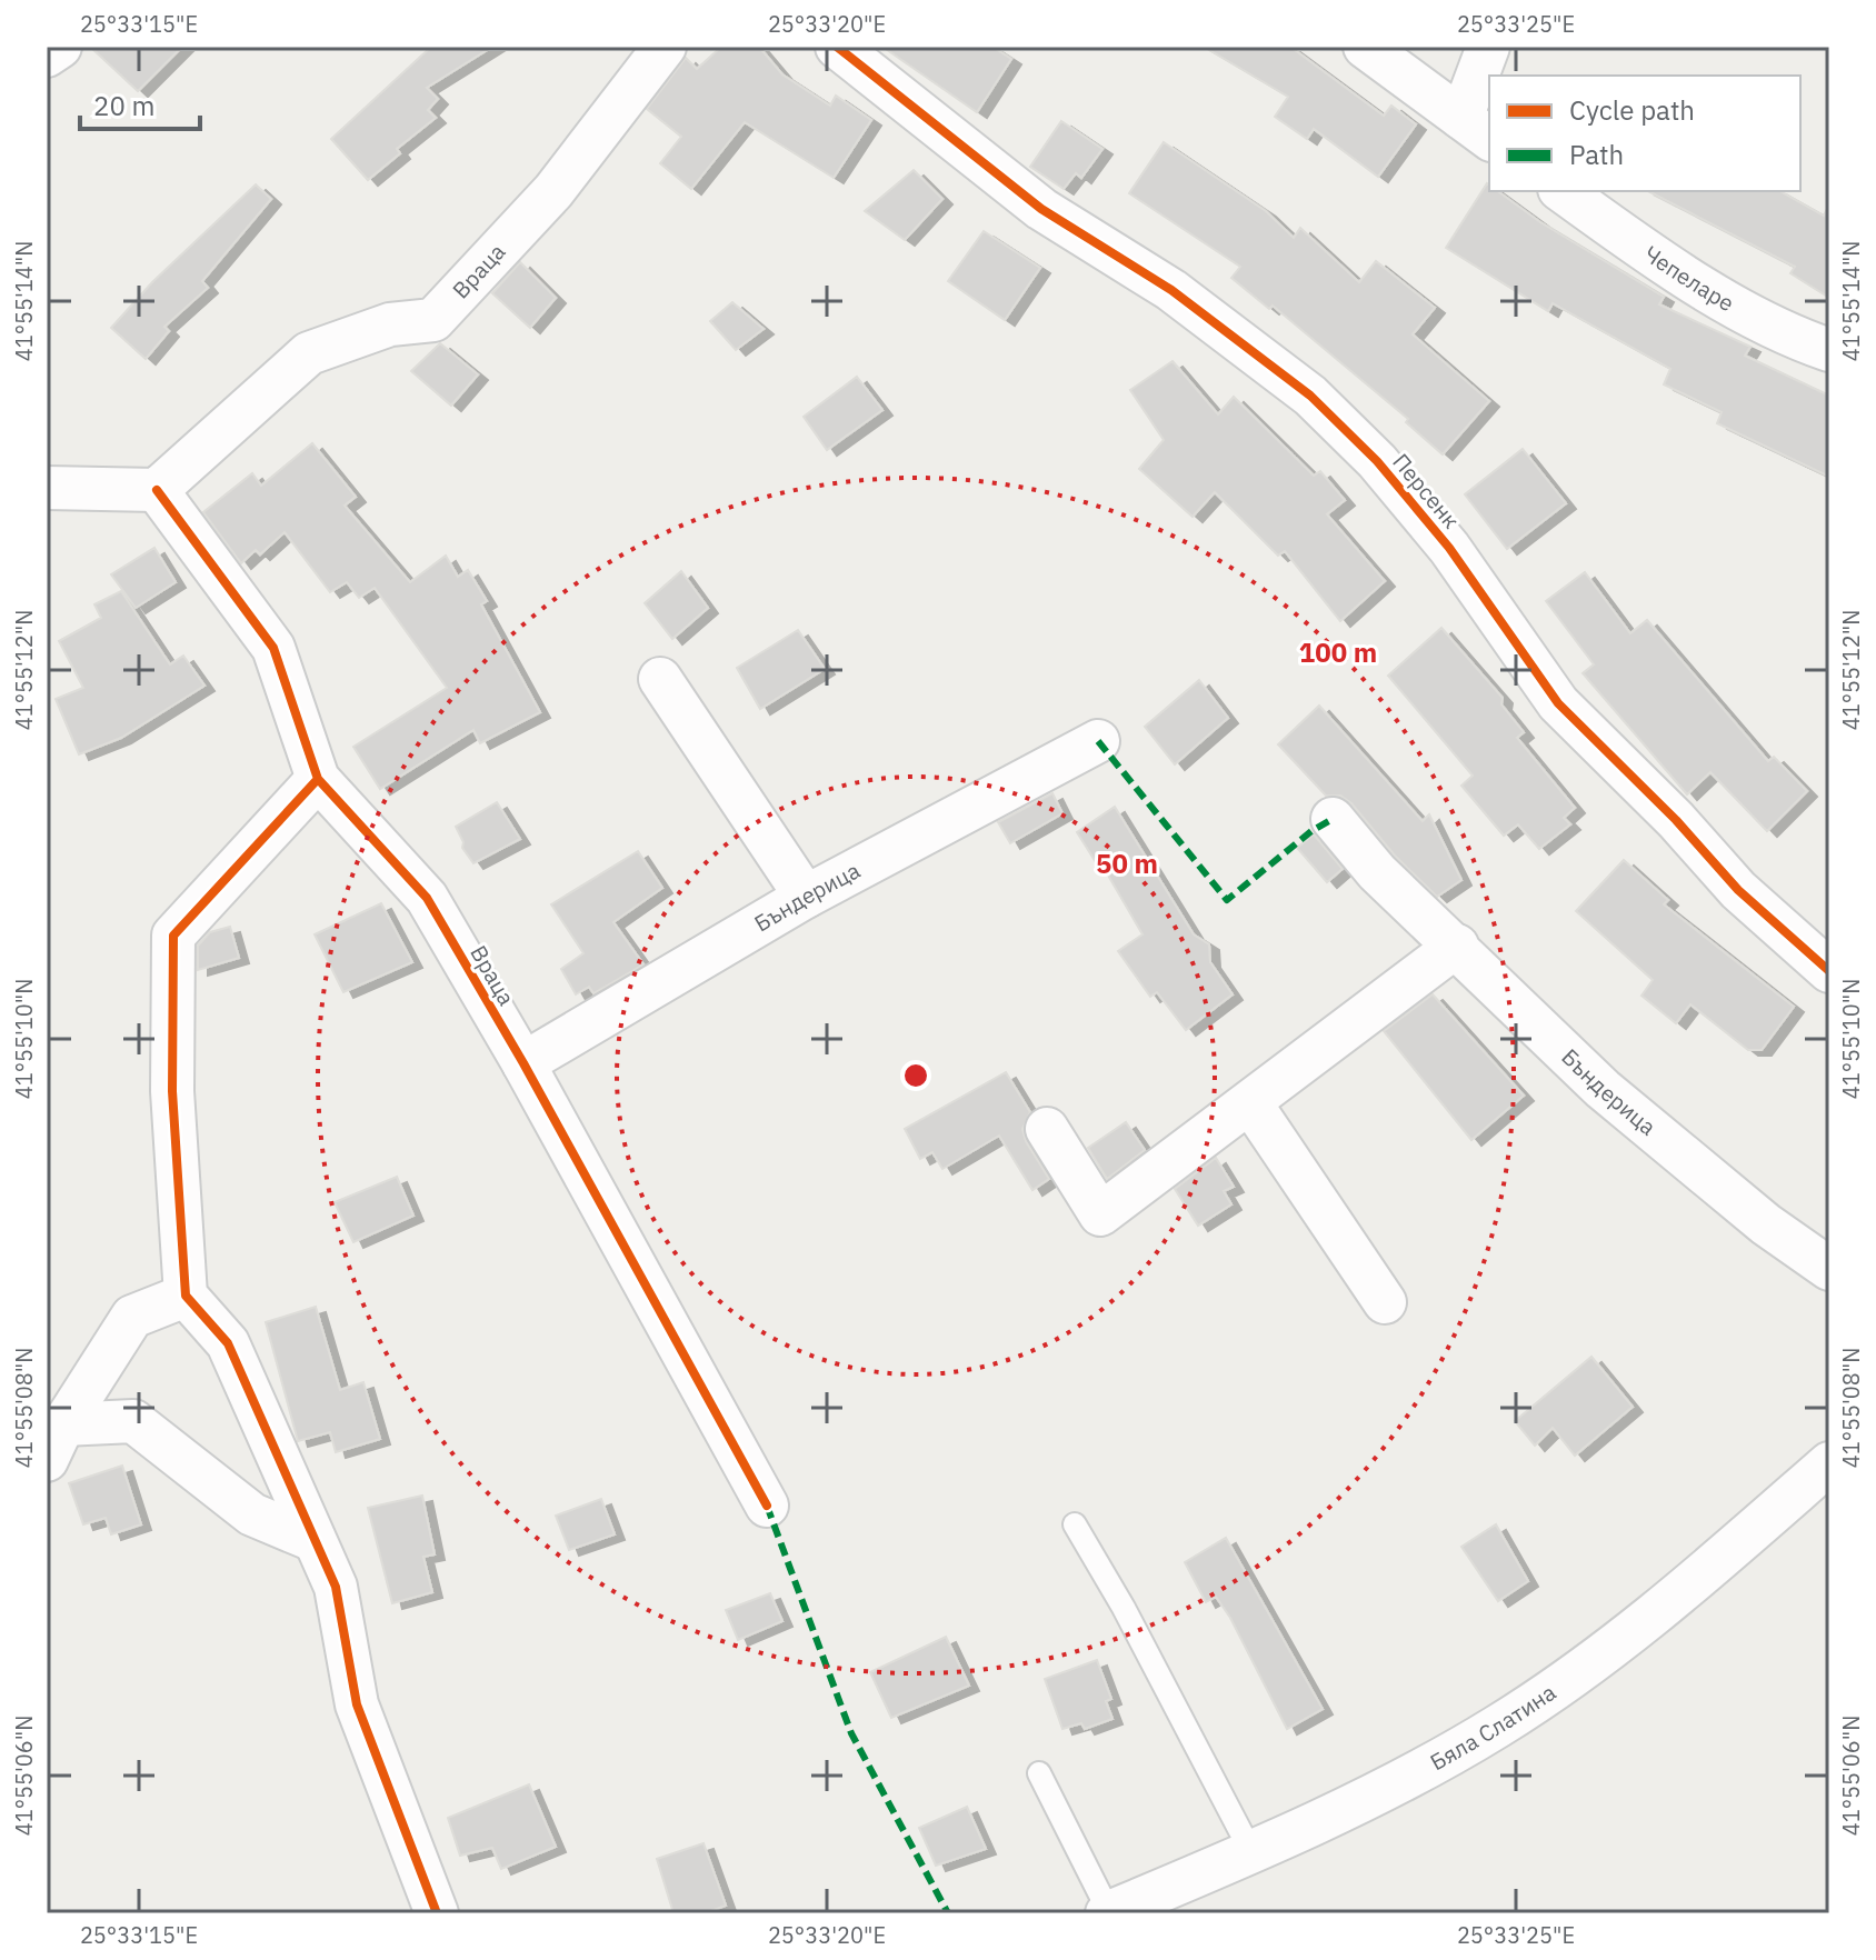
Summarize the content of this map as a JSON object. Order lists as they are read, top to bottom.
{
  "streets": {
    "street": [
      "Враца",
      "Чепеларе",
      "Персенк",
      "Бъндерица",
      "Бяла Слатина"
    ]
  },
  "crossings": [
    ["Враца", "Бъндерица"]
  ],
  "legend": ["Cycle path", "Path"],
  "scale_bar": "20 m",
  "coordinates": [
    "25°33'15\"E",
    "25°33'20\"E",
    "25°33'25\"E",
    "41°55'14\"N",
    "41°55'12\"N",
    "41°55'10\"N",
    "41°55'08\"N",
    "41°55'06\"N"
  ],
  "rings": ["100 m", "50 m"]
}
